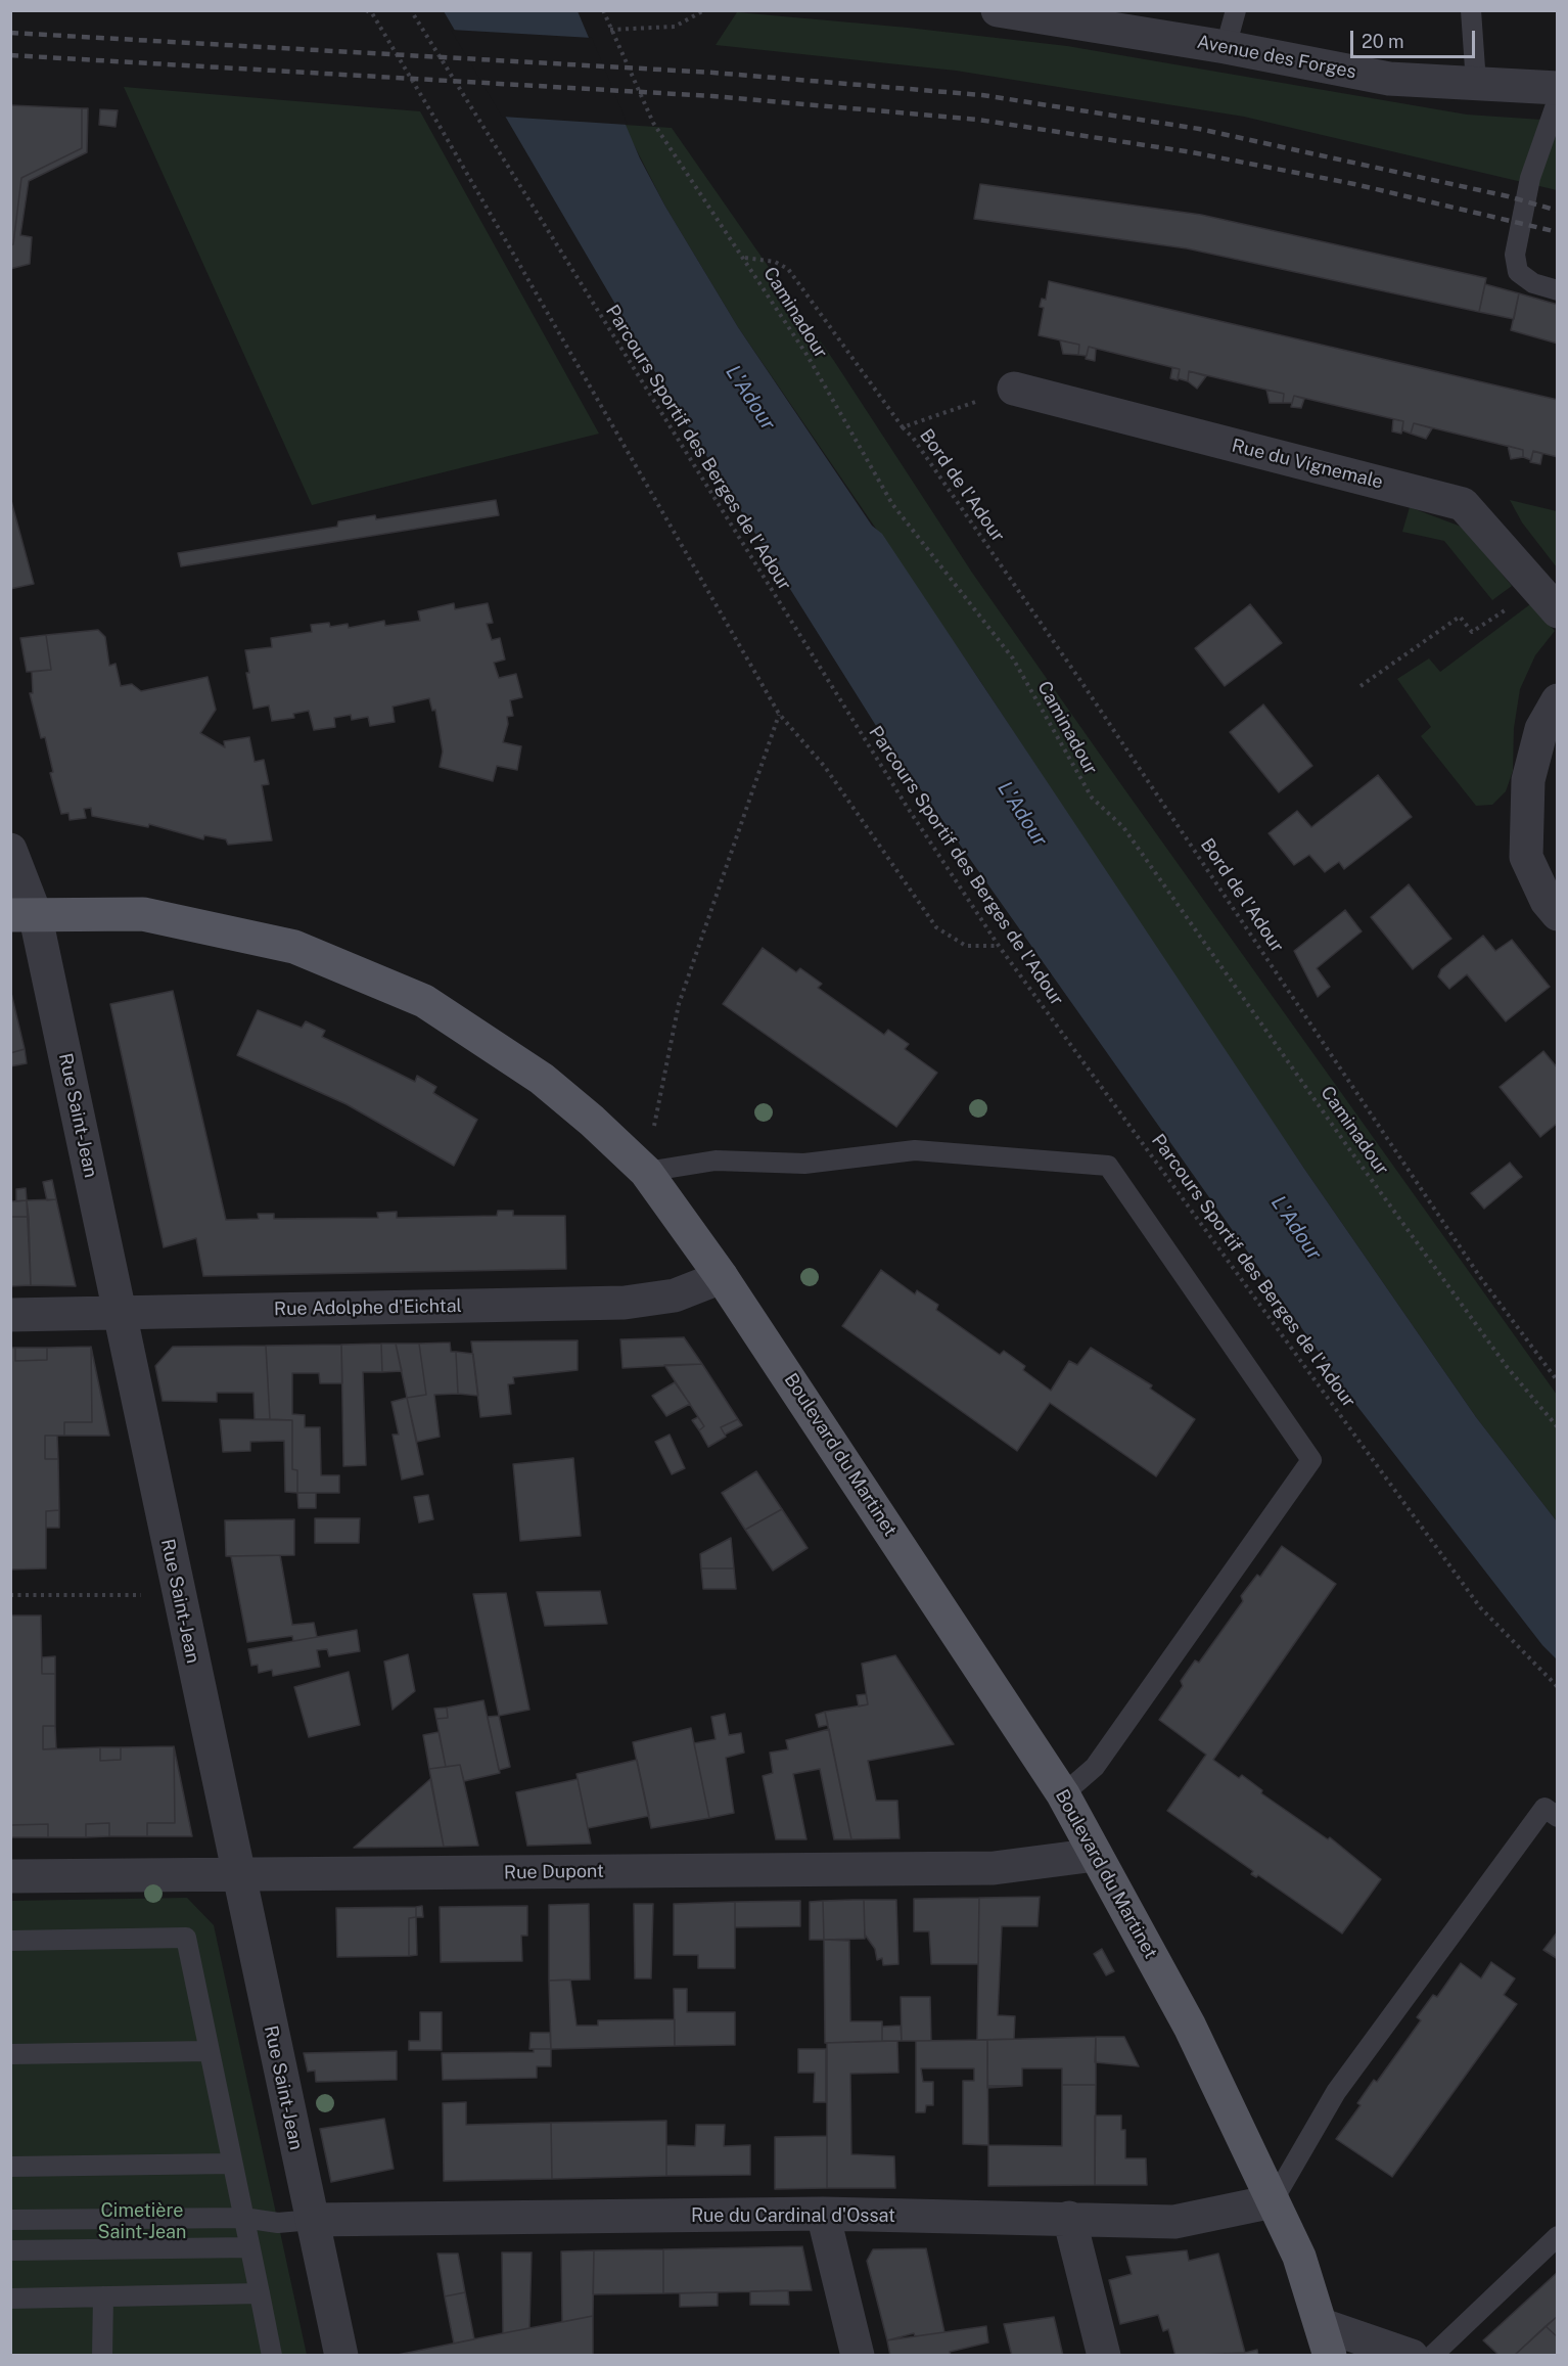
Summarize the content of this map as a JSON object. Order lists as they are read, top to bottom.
{
  "streets": {
    "main road": ["Boulevard du Martinet"],
    "street": [
      "Avenue des Forges",
      "Rue du Vignemale",
      "Rue Saint-Jean",
      "Rue Adolphe d'Eichtal",
      "Rue Dupont",
      "Rue du Cardinal d'Ossat"
    ],
    "path": ["Caminadour", "Parcours Sportif des Berges de l'Adour", "Bord de l'Adour"]
  },
  "crossings": [
    ["Caminadour", "Bord de l'Adour"],
    ["Rue Saint-Jean", "Rue Adolphe d'Eichtal"],
    ["Rue Saint-Jean", "Boulevard du Martinet"],
    ["Rue Saint-Jean", "Rue Dupont"],
    ["Rue Saint-Jean", "Rue du Cardinal d'Ossat"],
    ["Rue Adolphe d'Eichtal", "Boulevard du Martinet"],
    ["Boulevard du Martinet", "Rue Dupont"],
    ["Boulevard du Martinet", "Rue du Cardinal d'Ossat"]
  ],
  "water": ["L'Adour"],
  "parks": ["Cimetière Saint-Jean"],
  "scale_bar": "20 m"
}
